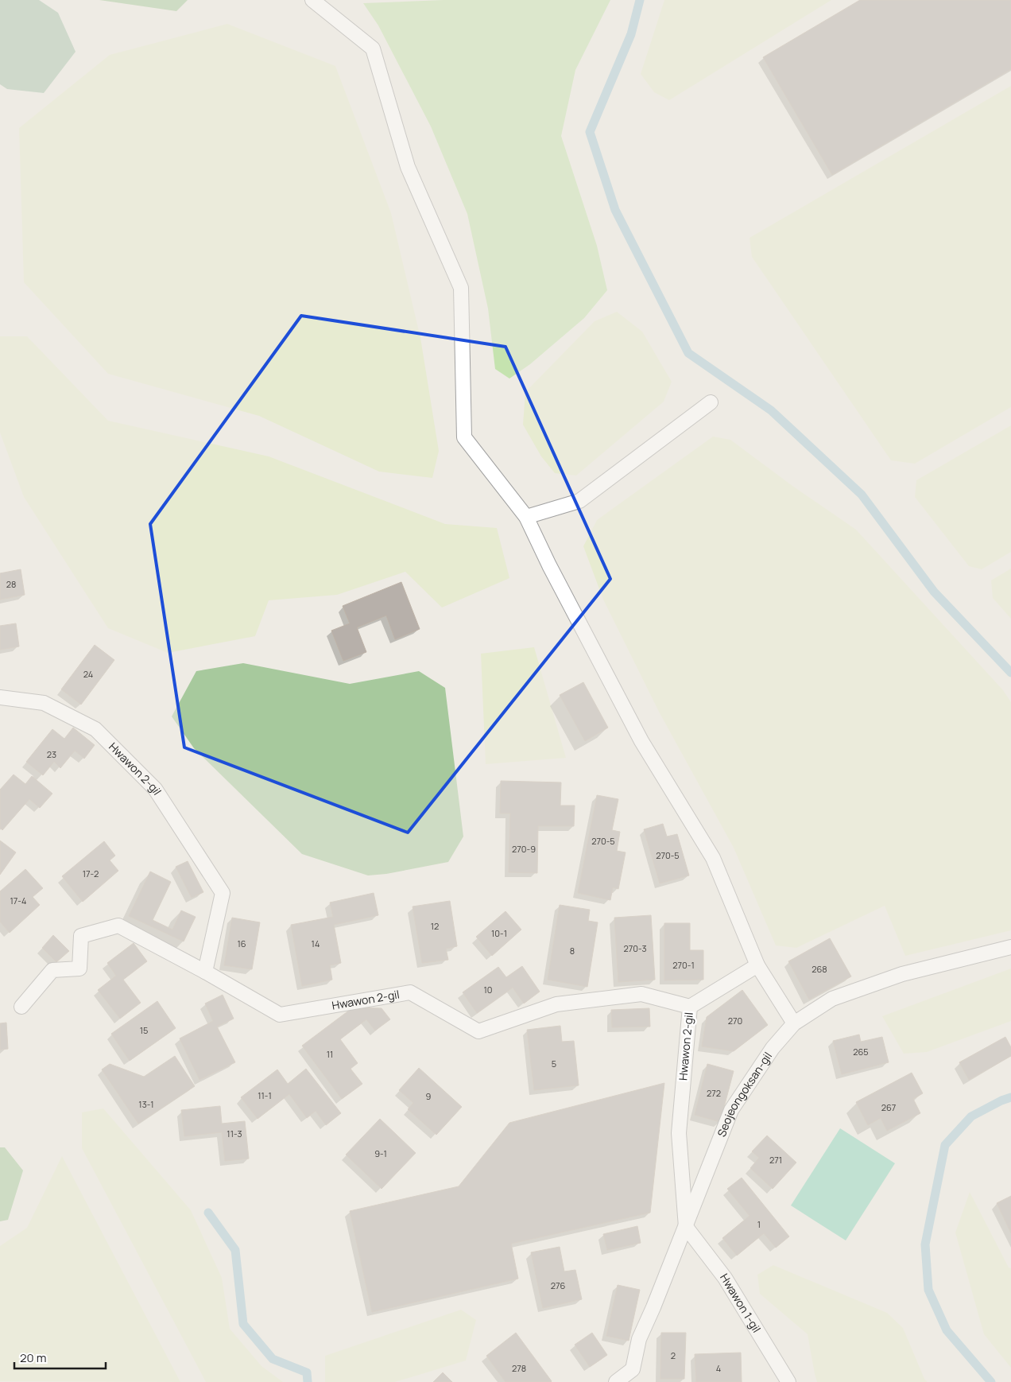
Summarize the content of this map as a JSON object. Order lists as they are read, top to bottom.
{
  "streets": {
    "lane": ["Hwawon 2-gil", "Seojeongoksan-gil", "Hwawon 1-gil"]
  },
  "crossings": [
    ["Hwawon 2-gil", "Seojeongoksan-gil"],
    ["Hwawon 2-gil", "Hwawon 1-gil"],
    ["Seojeongoksan-gil", "Hwawon 1-gil"]
  ],
  "house_numbers": [
    "28",
    "24",
    "23",
    "270-5",
    "270-9",
    "270-5",
    "17-2",
    "17-4",
    "12",
    "10-1",
    "16",
    "14",
    "270-3",
    "8",
    "270-1",
    "268",
    "10",
    "270",
    "15",
    "265",
    "11",
    "5",
    "272",
    "11-1",
    "9",
    "13-1",
    "267",
    "11-3",
    "9-1",
    "271",
    "1",
    "276",
    "2",
    "278",
    "4"
  ],
  "scale_bar": "20 m"
}
